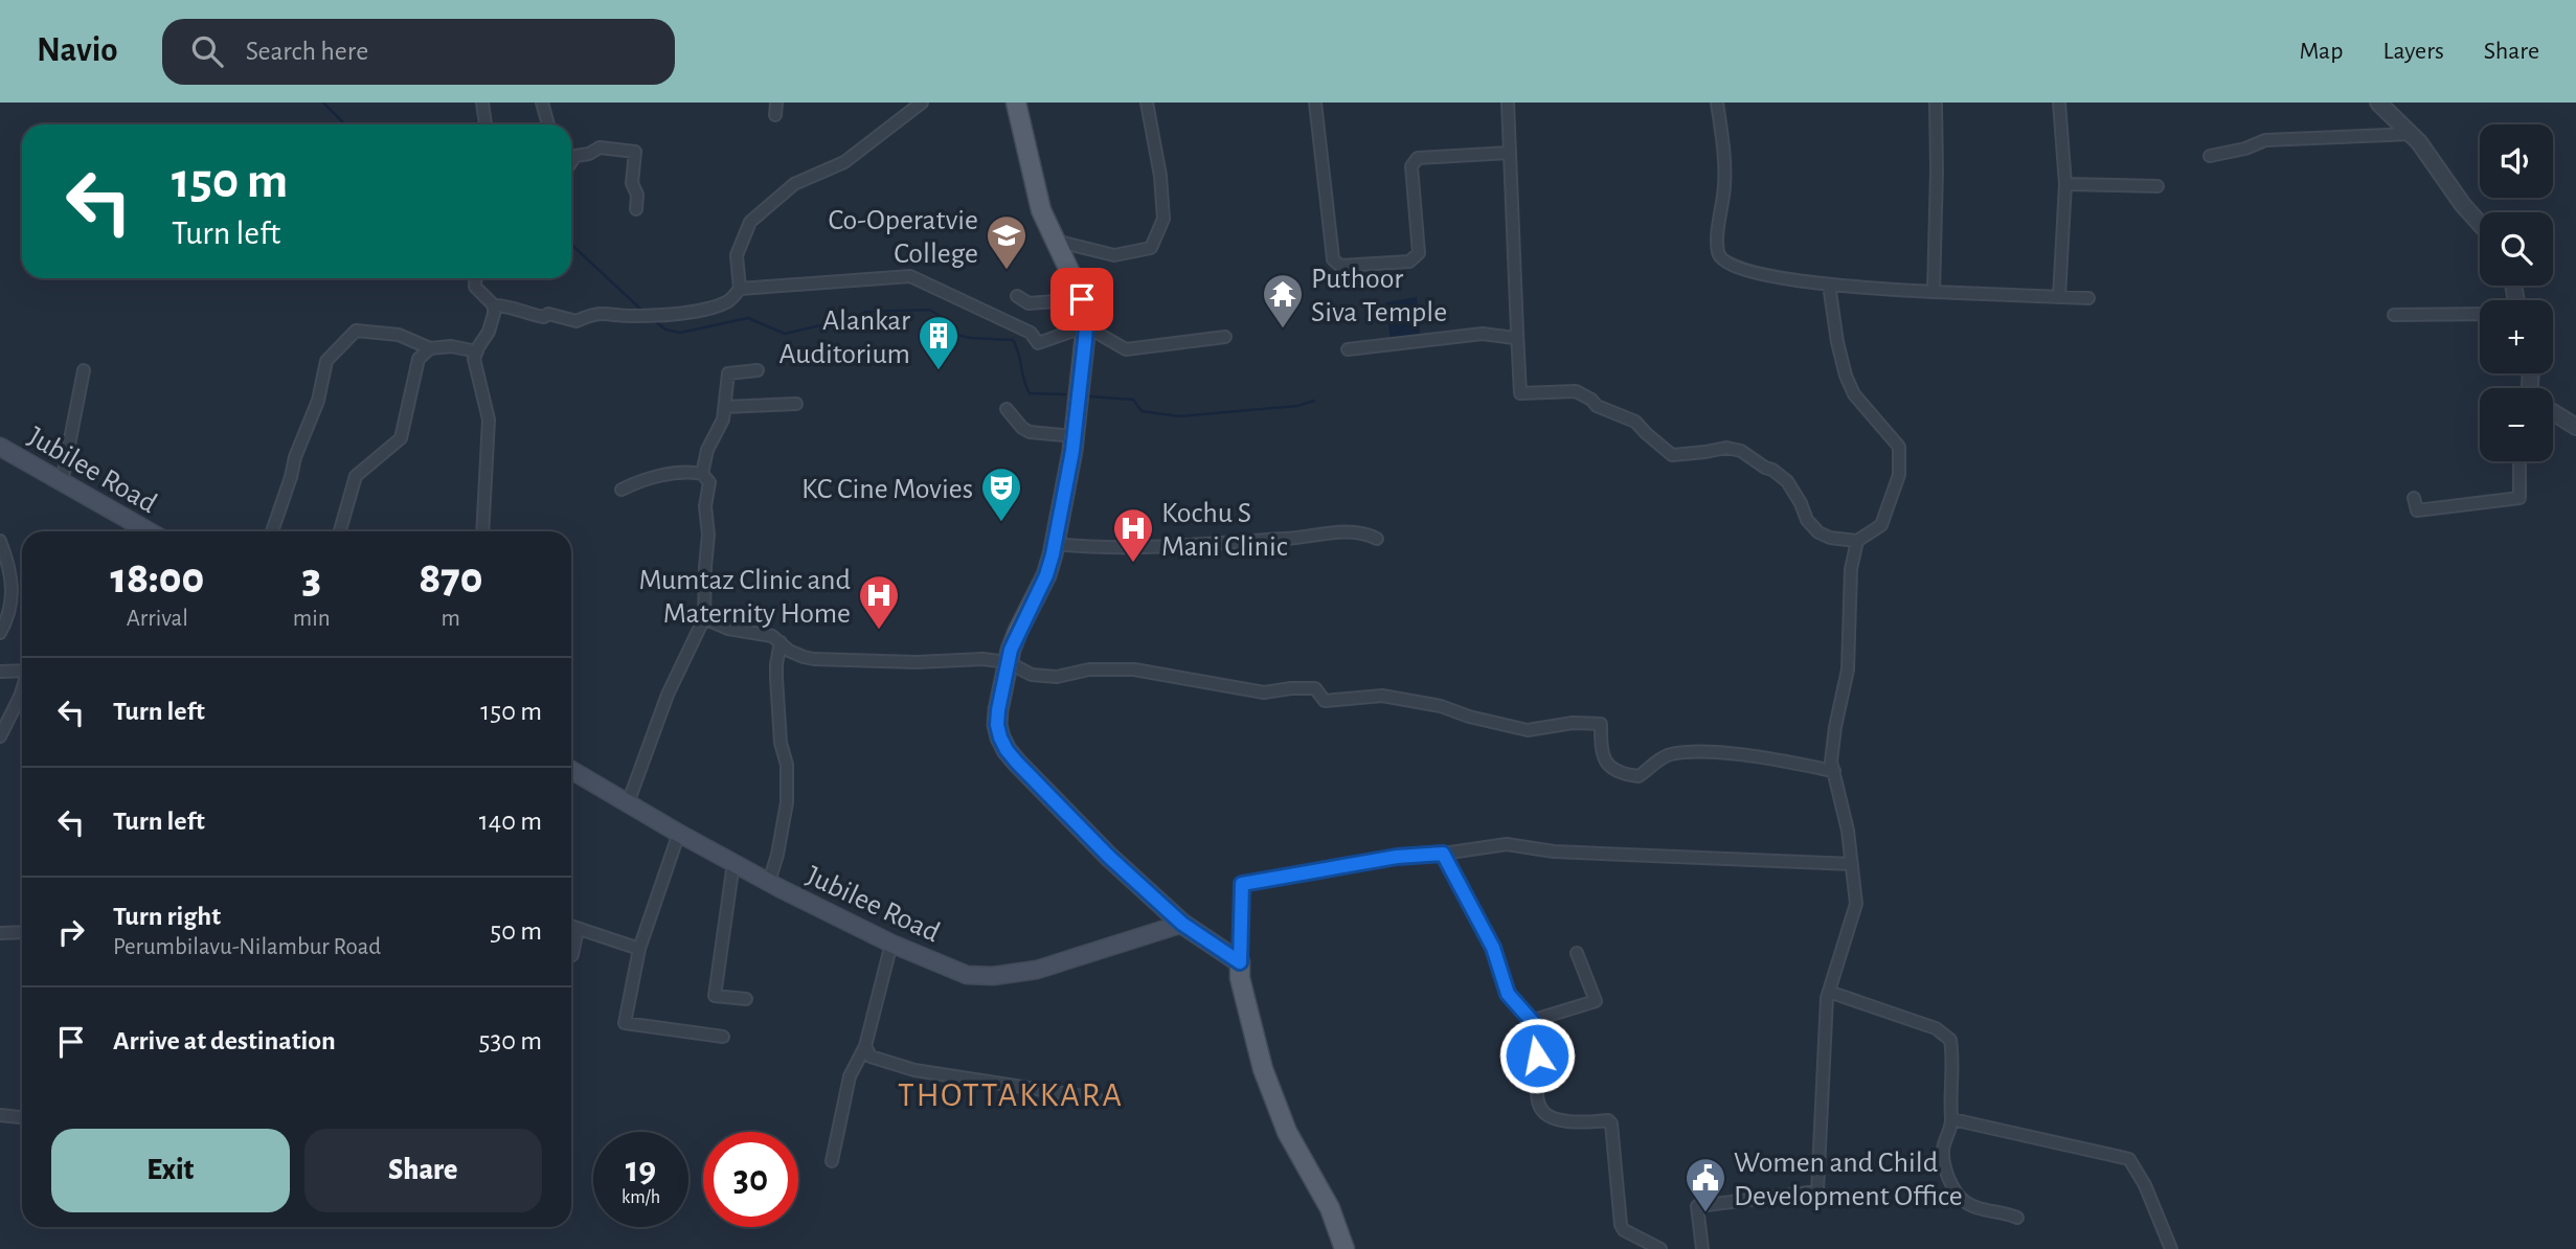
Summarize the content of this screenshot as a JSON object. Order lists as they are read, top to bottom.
{
  "streets": {
    "main road": ["Jubilee Road"]
  },
  "districts": ["THOTTAKKARA"],
  "places": {
    "school or university": ["Co-Operatvie College"],
    "temple": ["Puthoor Siva Temple"],
    "building": ["Alankar Auditorium"],
    "theatre": ["KC Cine Movies"],
    "hospital": ["Kochu S Mani Clinic", "Mumtaz Clinic and Maternity Home"],
    "public building": ["Women and Child Development Office"]
  },
  "page": {
    "header": "Navio",
    "search": "Search here",
    "nav": ["Map", "Layers", "Share"],
    "map_buttons": ["+", "−"],
    "turn": ["150 m", "Turn left"],
    "eta": [
      "18:00",
      "Arrival",
      "3",
      "min",
      "870",
      "m"
    ],
    "list": [
      {
        "name": "Turn left",
        "value": "150 m"
      },
      {
        "name": "Turn left",
        "value": "140 m"
      },
      {
        "name": "Turn right",
        "note": "Perumbilavu-Nilambur Road",
        "value": "50 m"
      },
      {
        "name": "Arrive at destination",
        "value": "530 m"
      }
    ],
    "buttons": ["Exit", "Share"],
    "speed": "19 km/h",
    "limit": "30"
  }
}
